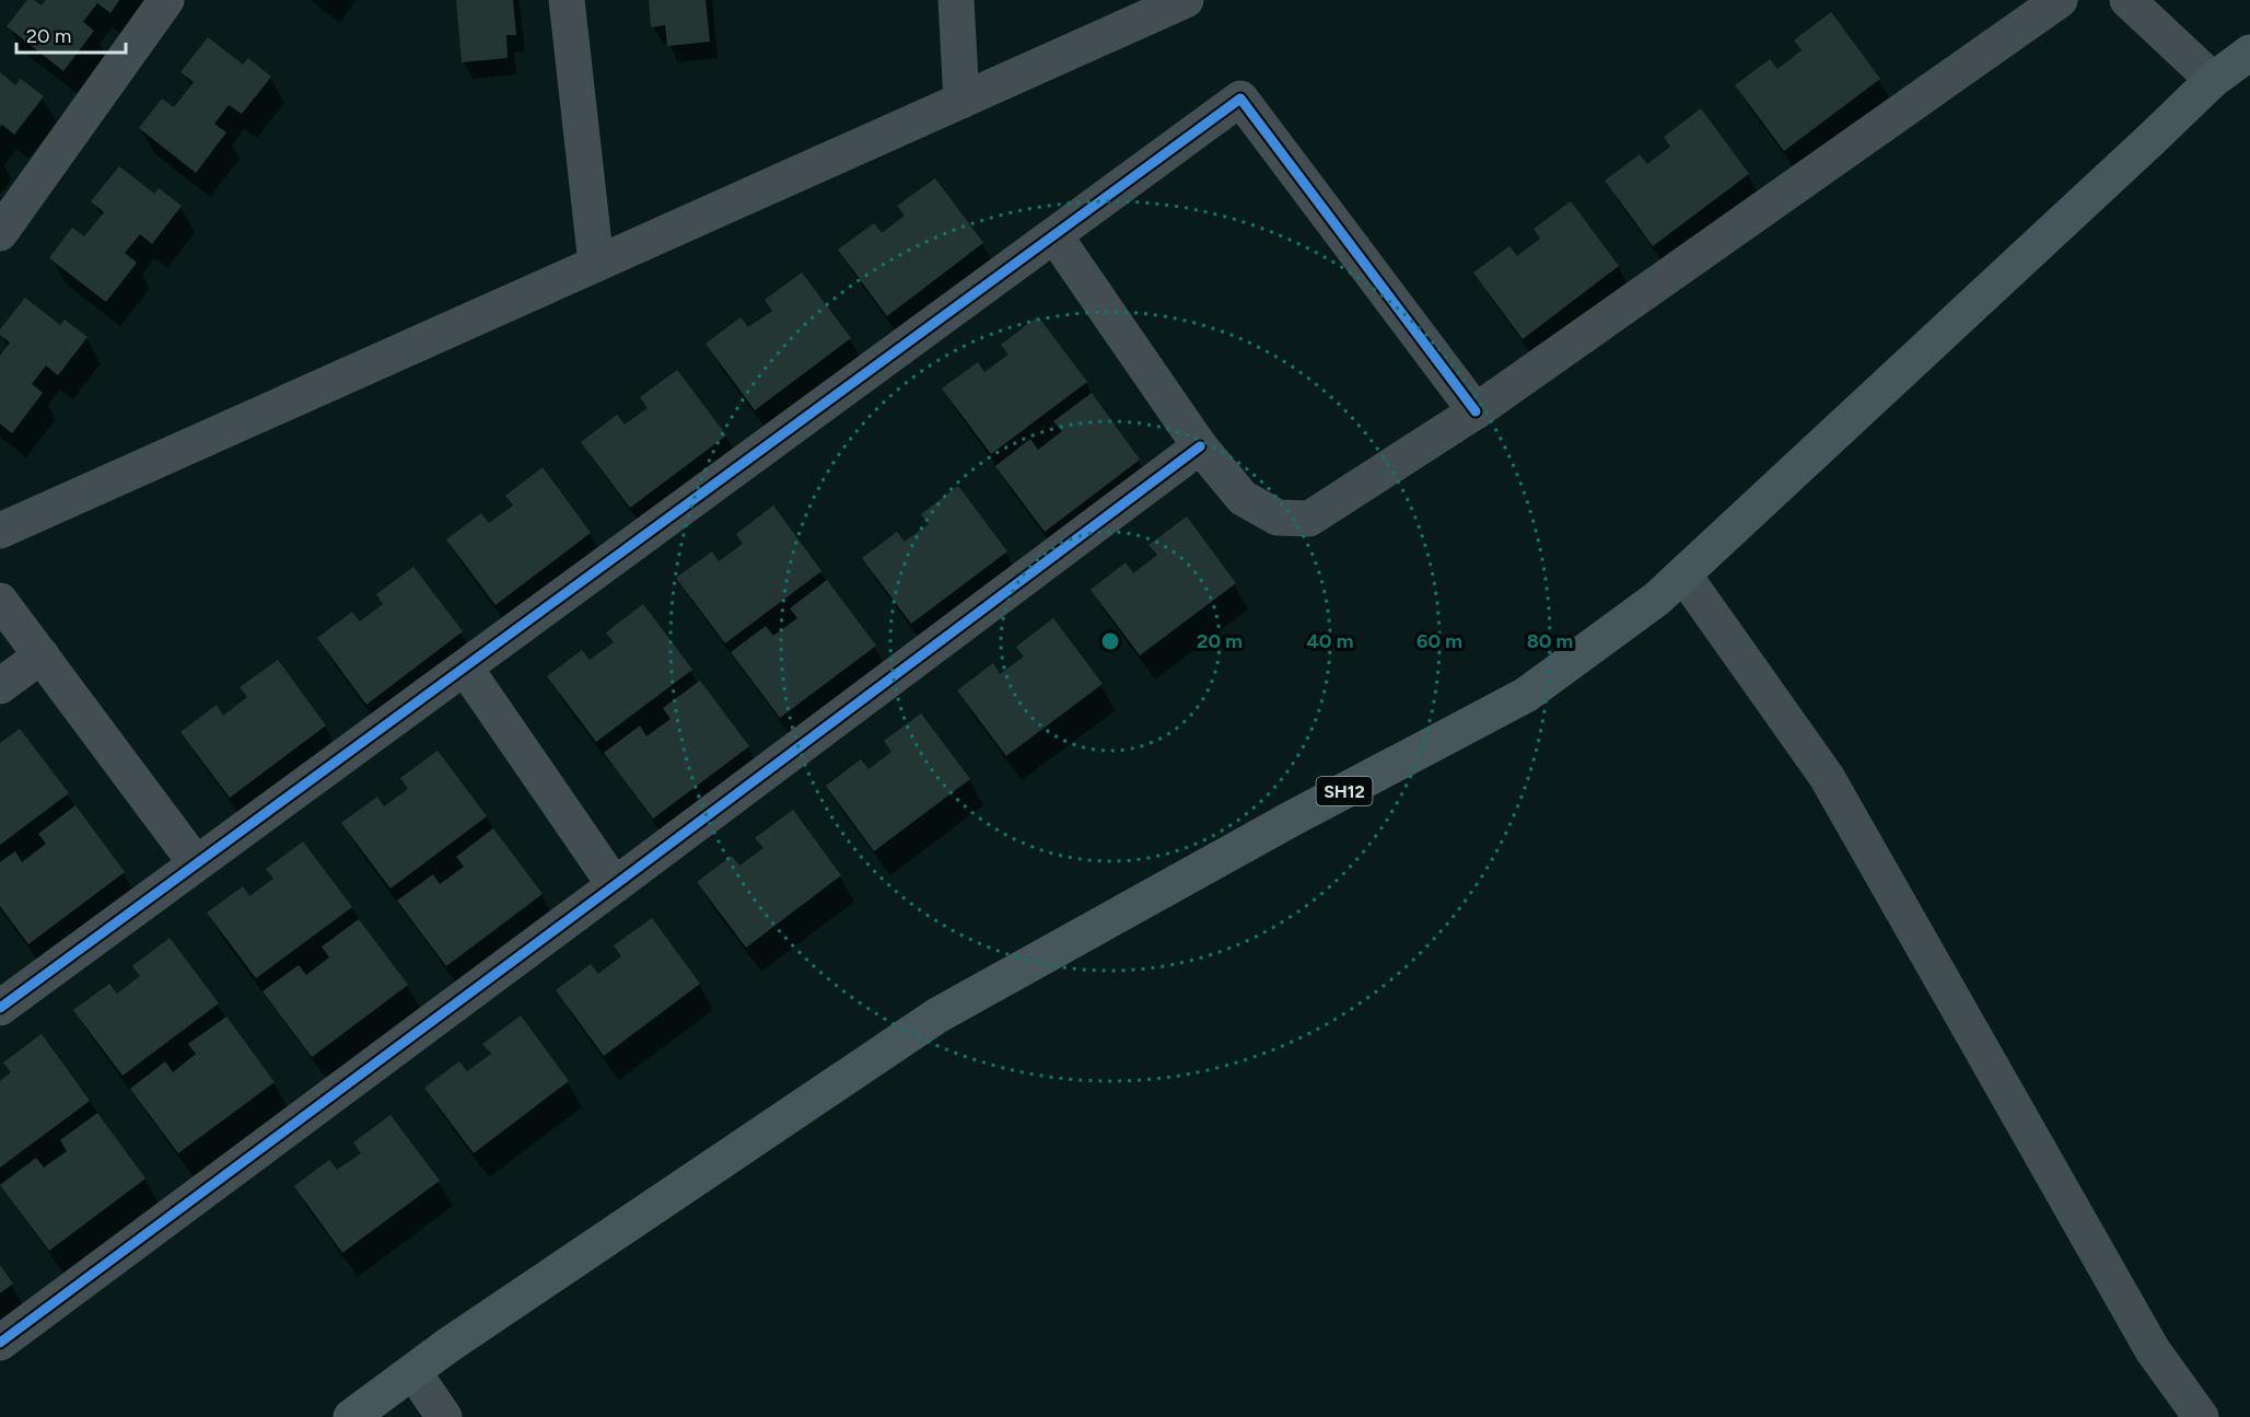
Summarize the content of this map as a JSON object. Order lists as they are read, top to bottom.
{
  "streets": {
    "main road": ["SH12"]
  },
  "scale_bar": "20 m",
  "rings": [
    "20 m",
    "40 m",
    "60 m",
    "80 m"
  ]
}
